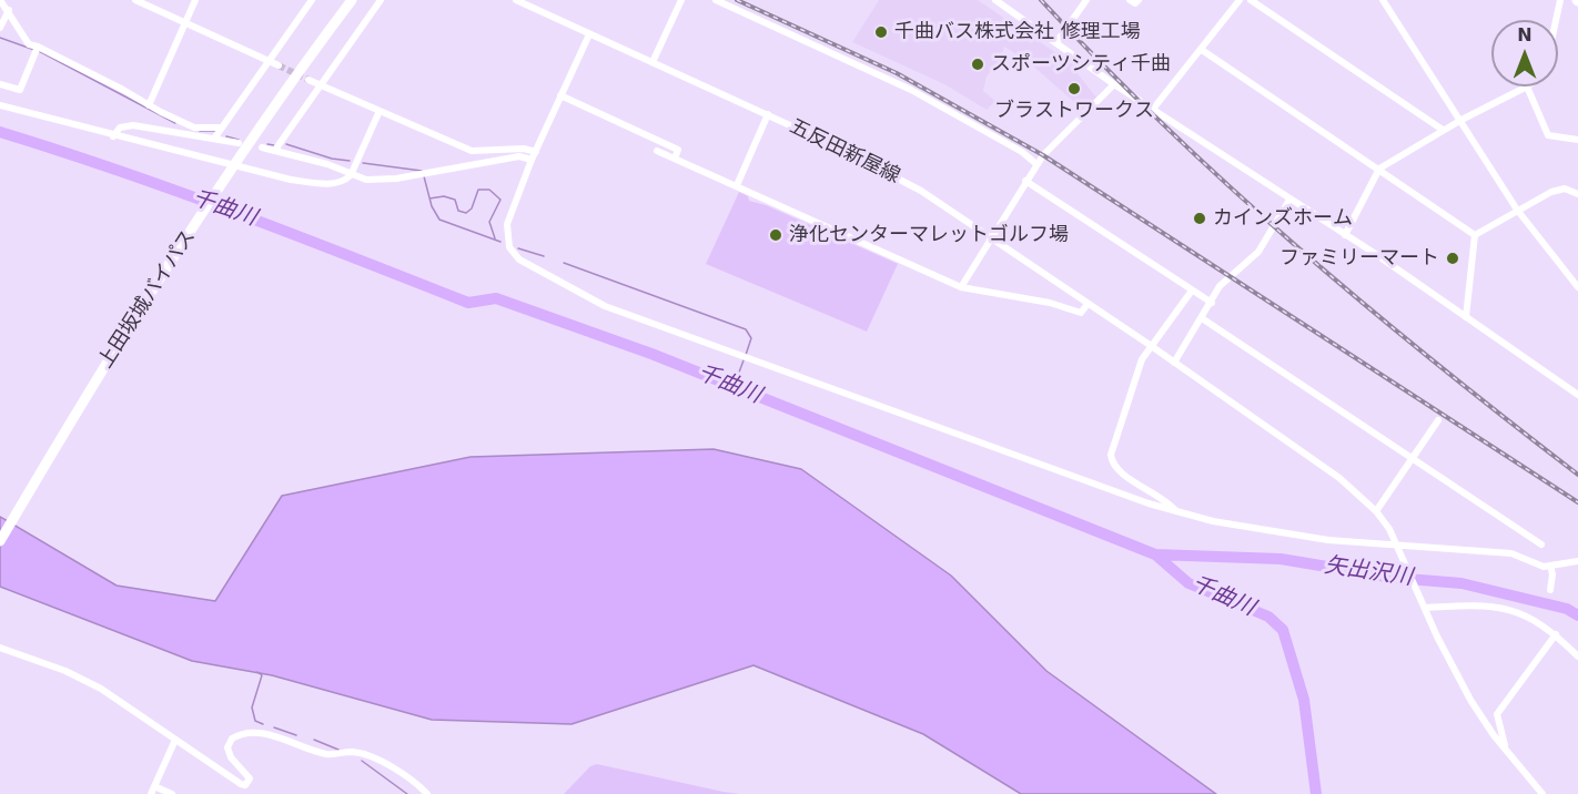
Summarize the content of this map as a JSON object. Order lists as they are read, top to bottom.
{
  "streets": {
    "highway": ["上田坂城バイパス"],
    "street": ["五反田新屋線"]
  },
  "water": ["千曲川", "矢出沢川"],
  "places": [
    "千曲バス株式会社 修理工場",
    "スポーツシティ千曲",
    "ブラストワークス",
    "カインズホーム",
    "浄化センターマレットゴルフ場",
    "ファミリーマート"
  ],
  "north": "top"
}
